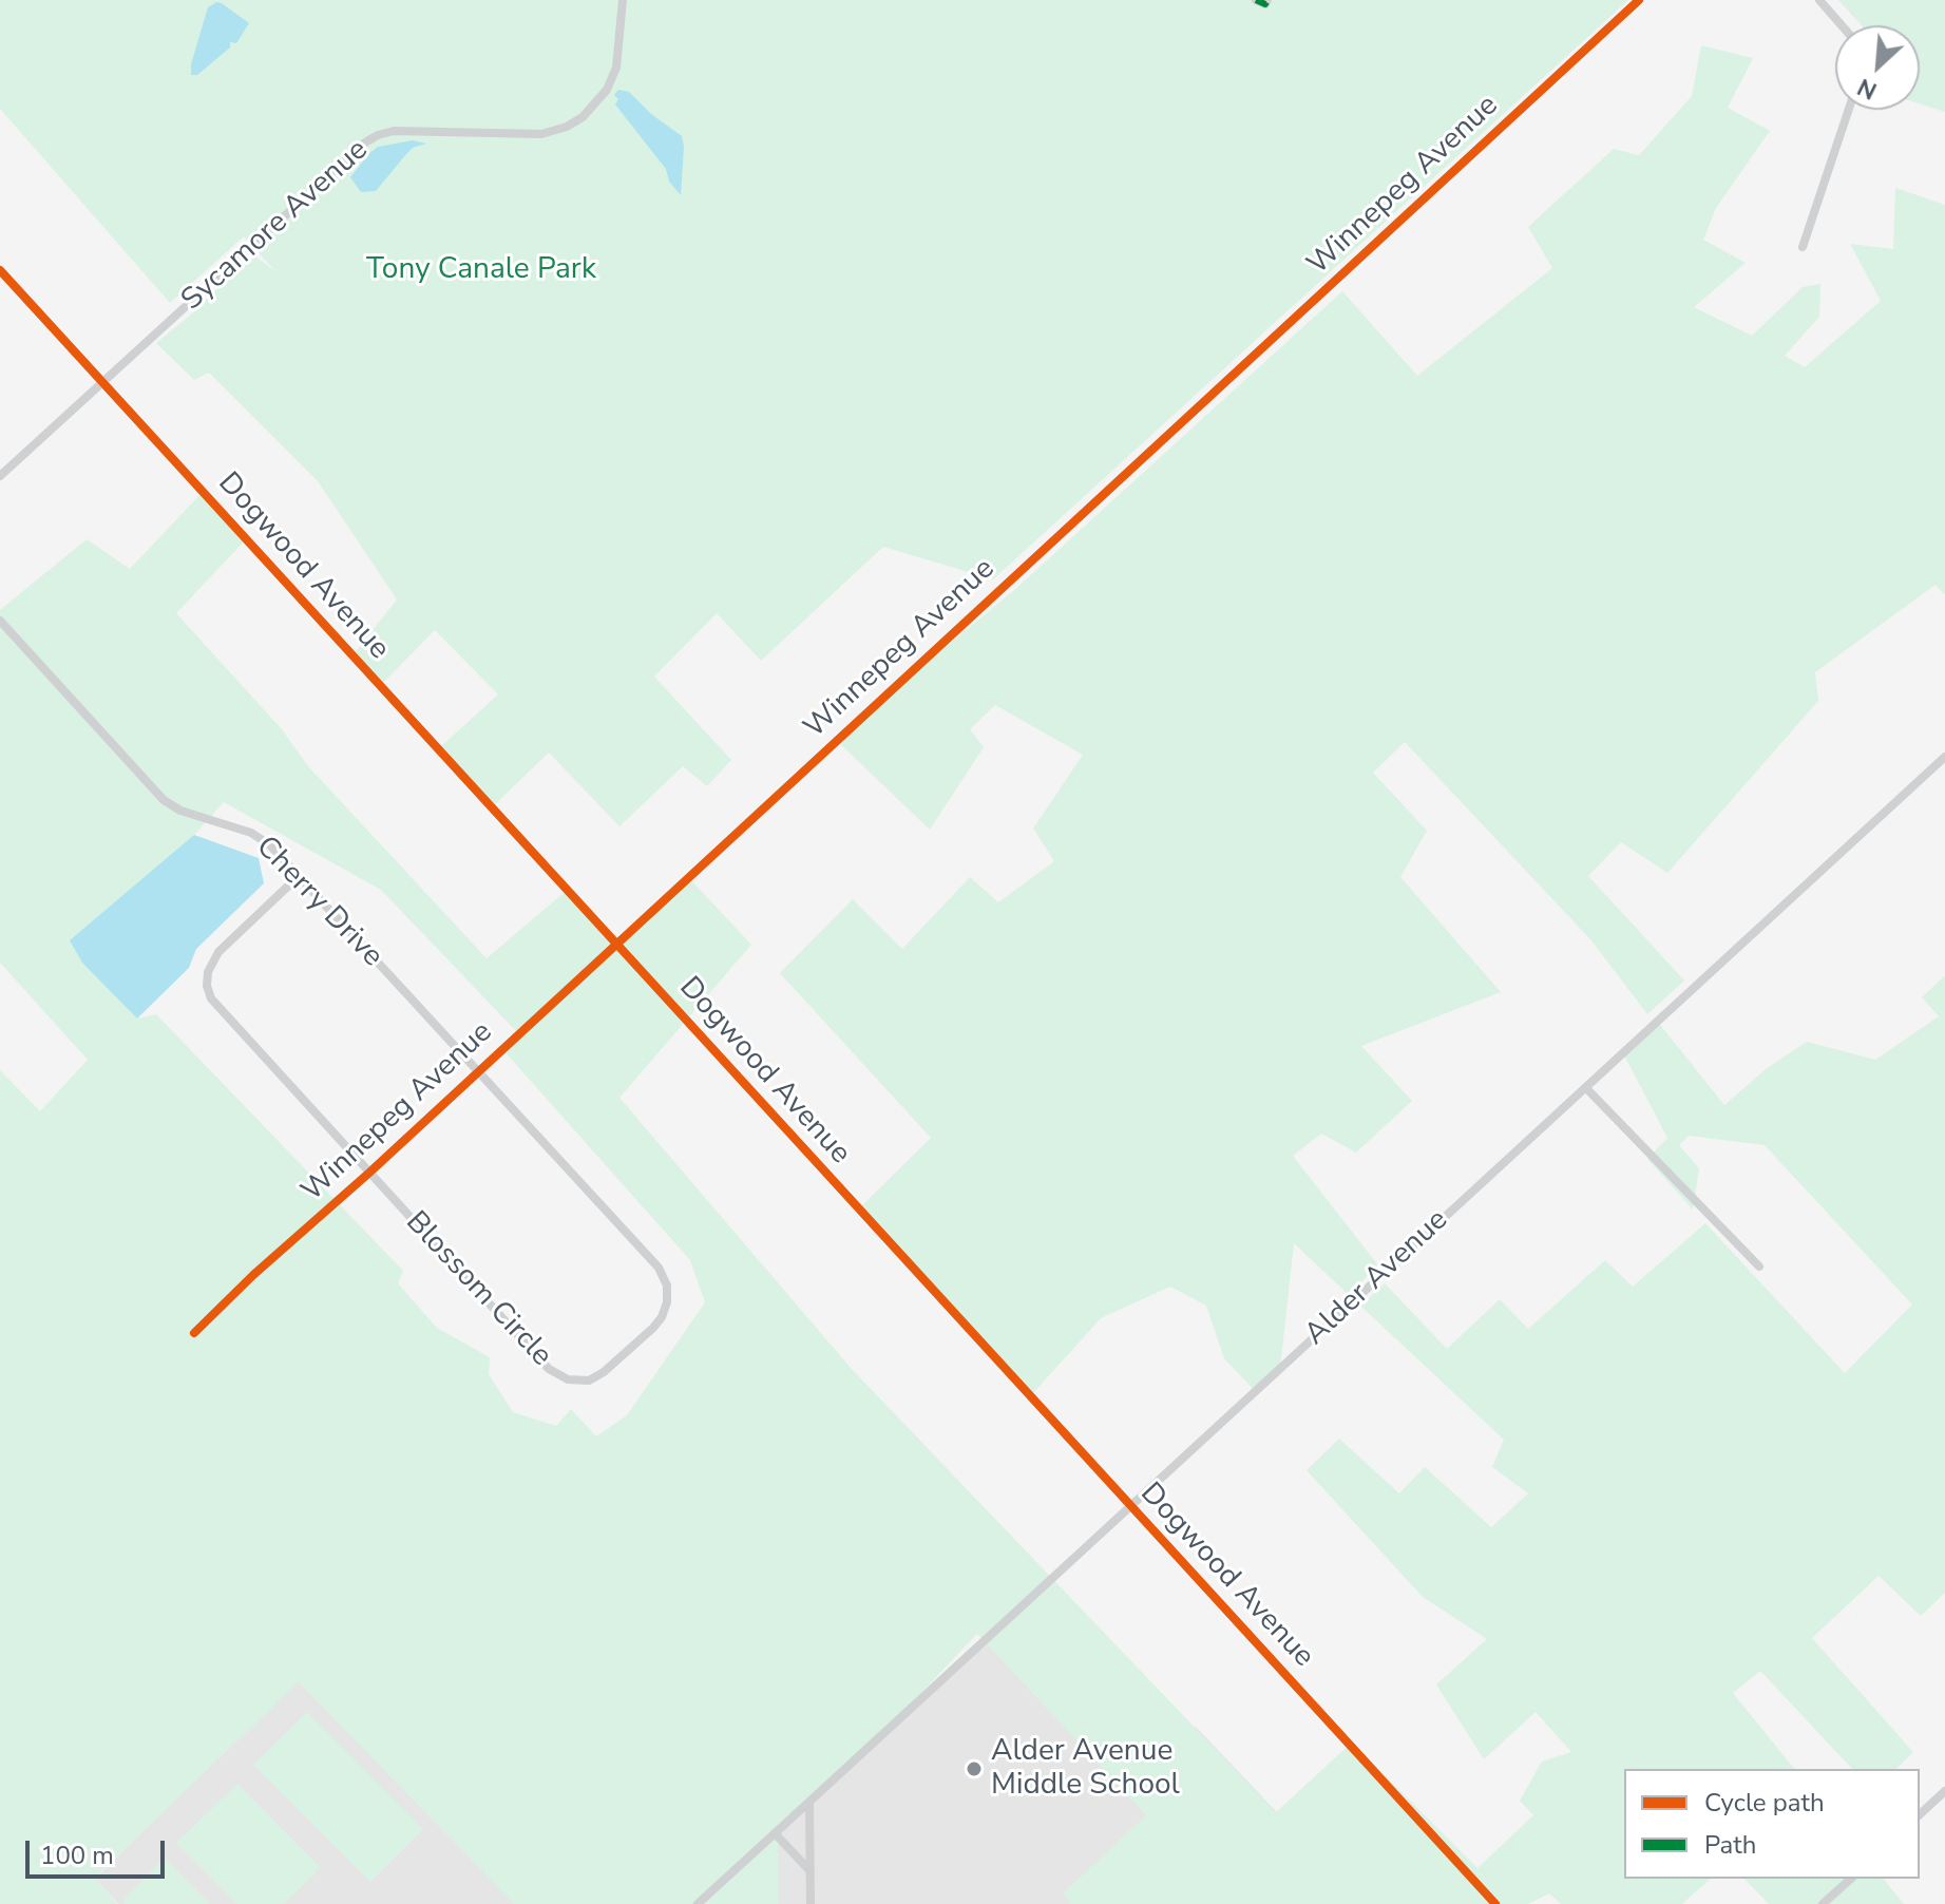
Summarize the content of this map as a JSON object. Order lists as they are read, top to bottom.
{
  "streets": {
    "street": [
      "Winnepeg Avenue",
      "Sycamore Avenue",
      "Dogwood Avenue",
      "Cherry Drive",
      "Alder Avenue",
      "Blossom Circle"
    ]
  },
  "crossings": [
    ["Winnepeg Avenue", "Dogwood Avenue"],
    ["Winnepeg Avenue", "Cherry Drive"],
    ["Winnepeg Avenue", "Blossom Circle"],
    ["Sycamore Avenue", "Dogwood Avenue"],
    ["Dogwood Avenue", "Alder Avenue"],
    ["Cherry Drive", "Blossom Circle"]
  ],
  "parks": ["Tony Canale Park"],
  "places": ["Alder Avenue Middle School"],
  "legend": ["Cycle path", "Path"],
  "scale_bar": "100 m",
  "north": "bottom left"
}
